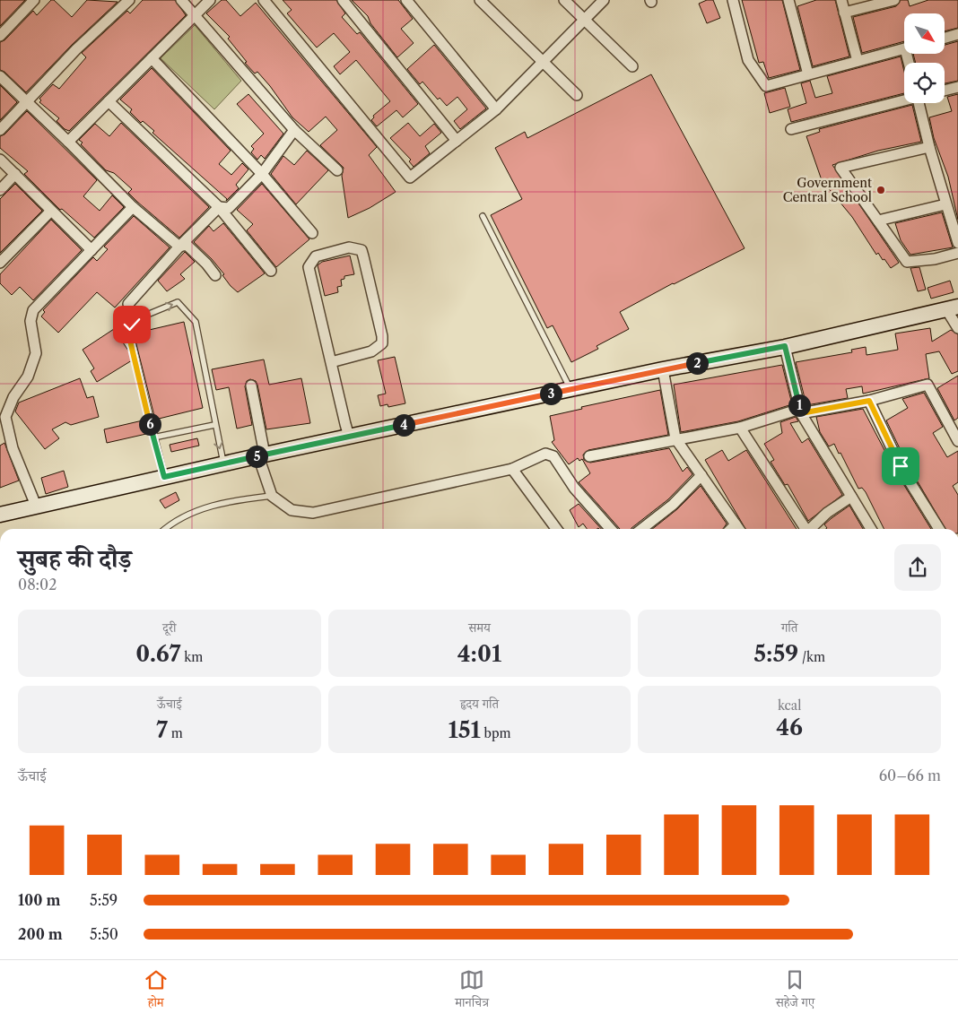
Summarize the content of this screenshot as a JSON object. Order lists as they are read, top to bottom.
{
  "places": ["Government Central School"],
  "north": "bottom right",
  "page": {
    "pins": [
      "2",
      "3",
      "1",
      "6",
      "4",
      "5"
    ],
    "heading": ["सुबह की दौड़", "08:02"],
    "stats": [
      ["दूरी", "0.67 km"],
      ["समय", "4:01"],
      ["गति", "5:59 /km"],
      ["ऊँचाई", "7 m"],
      ["हृदय गति", "151 bpm"],
      ["kcal", "46"]
    ],
    "chart": ["ऊँचाई", "60–66 m"],
    "list": [
      {
        "name": "100 m",
        "note": "5:59"
      },
      {
        "name": "200 m",
        "note": "5:50"
      }
    ],
    "tabs": ["होम", "मानचित्र", "सहेजे गए"]
  }
}
